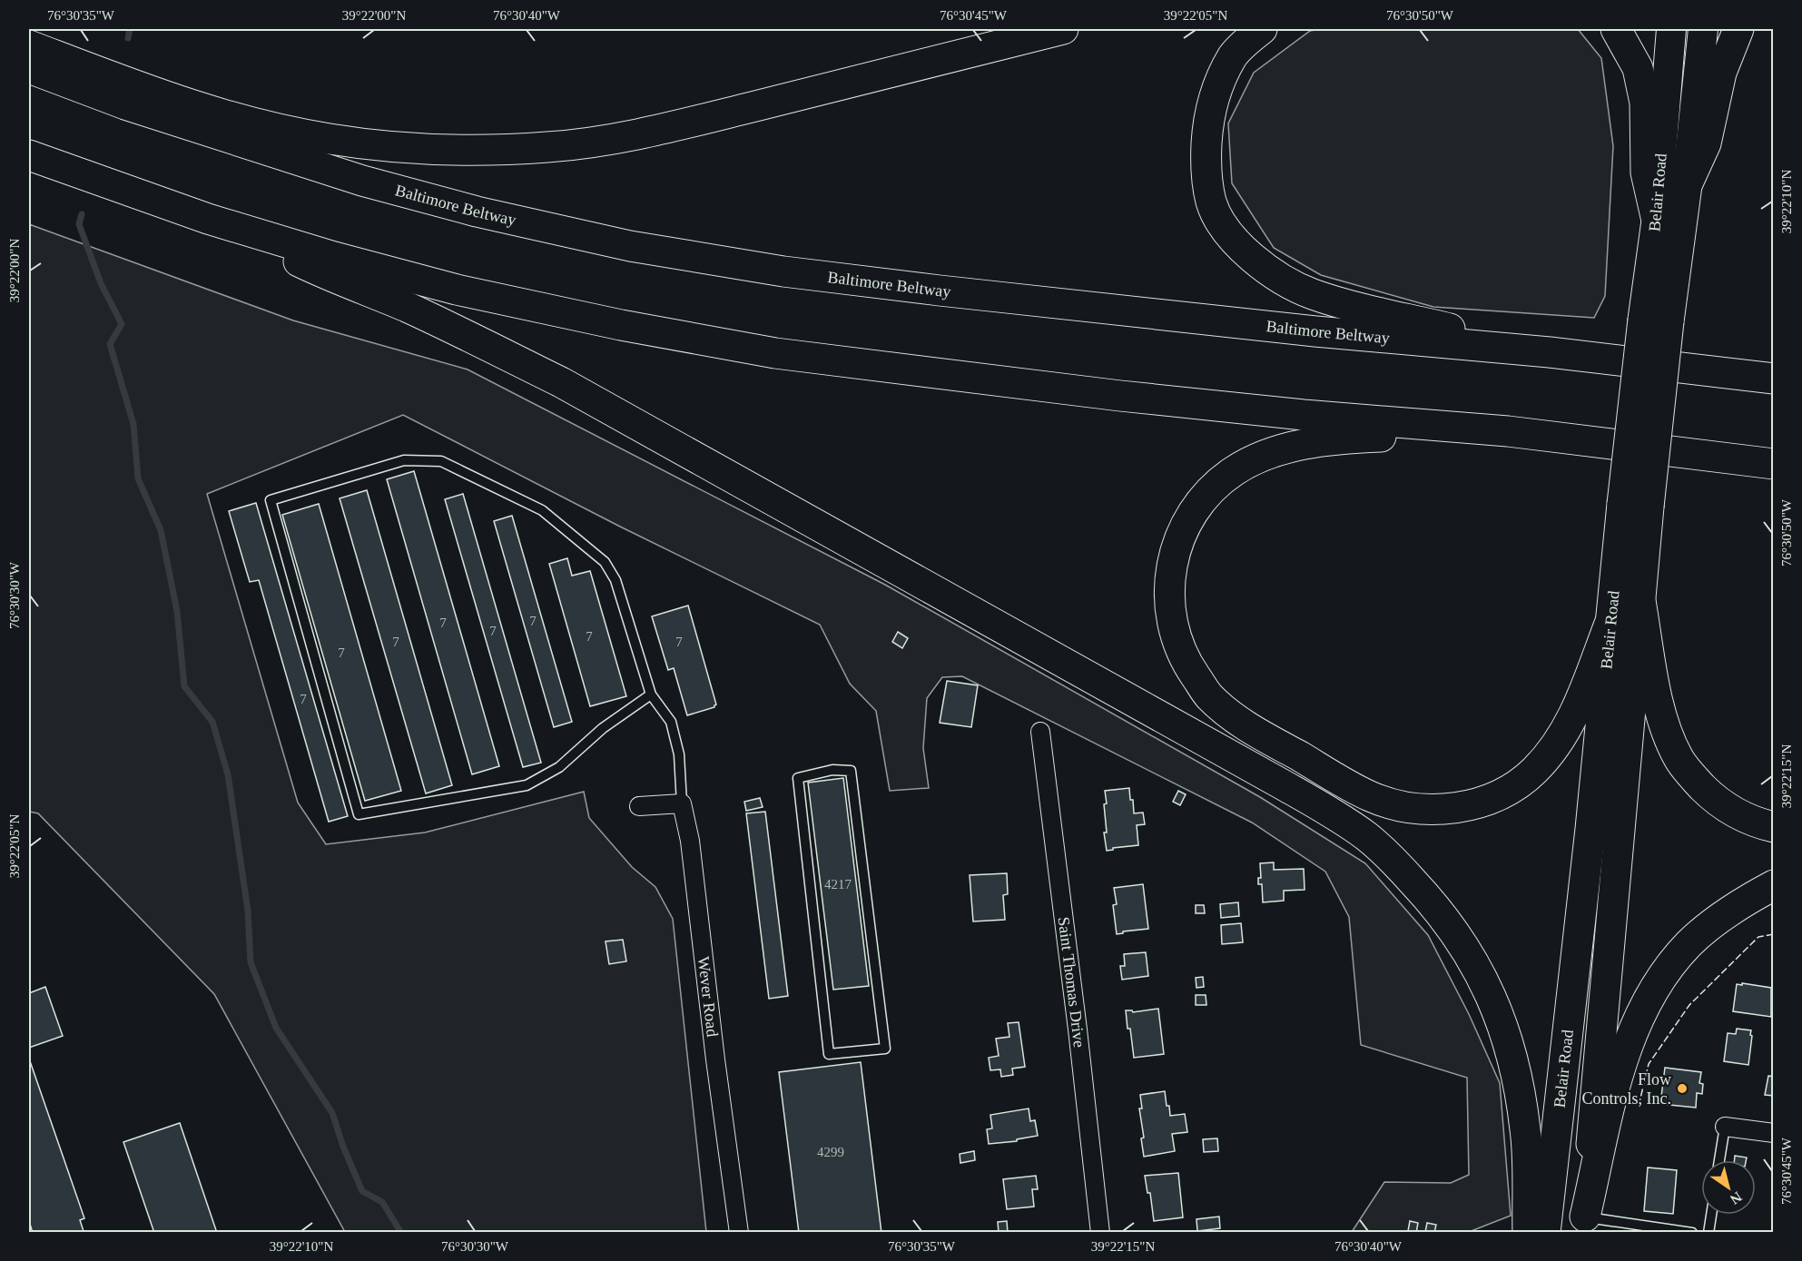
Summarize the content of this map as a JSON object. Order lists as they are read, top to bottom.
{
  "streets": {
    "highway": ["Belair Road", "Baltimore Beltway"],
    "street": ["Saint Thomas Drive", "Wever Road"]
  },
  "places": ["Flow Controls, Inc."],
  "house_numbers": [
    "7",
    "7",
    "7",
    "7",
    "7",
    "7",
    "7",
    "7",
    "4217",
    "4299"
  ],
  "north": "bottom right",
  "coordinates": [
    "76°30'35\"W",
    "39°22'00\"N",
    "76°30'40\"W",
    "76°30'45\"W",
    "39°22'05\"N",
    "76°30'50\"W",
    "39°22'10\"N",
    "76°30'30\"W",
    "39°22'15\"N"
  ]
}
